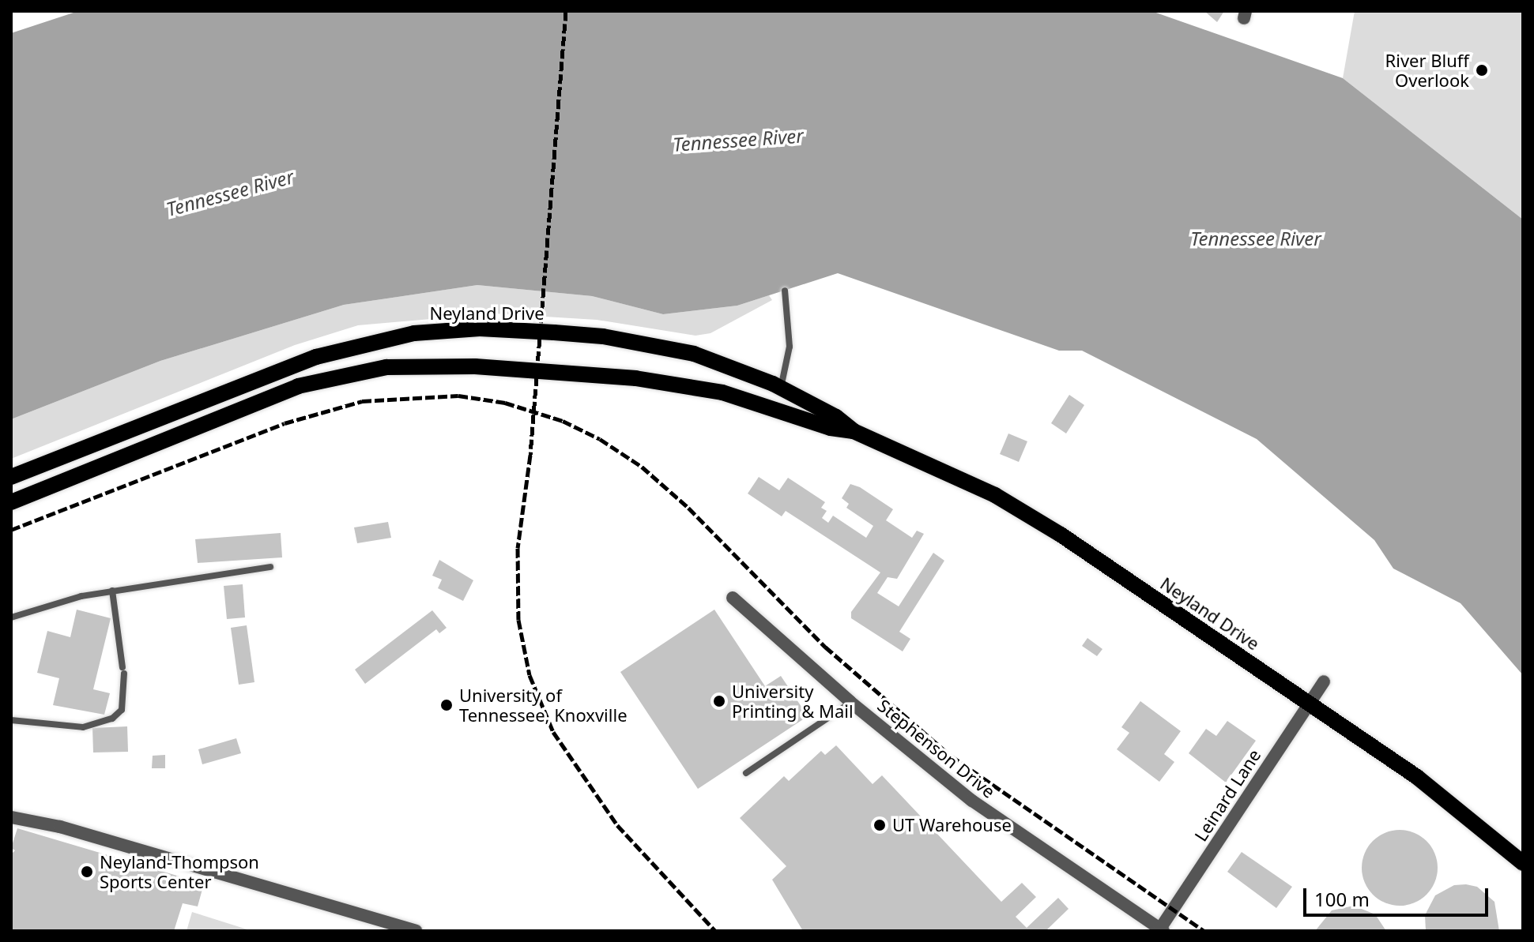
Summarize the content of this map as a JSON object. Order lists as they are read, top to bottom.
{
  "streets": {
    "main road": ["Neyland Drive"],
    "street": ["Stephenson Drive", "Leinard Lane"]
  },
  "crossings": [
    ["Neyland Drive", "Leinard Lane"],
    ["Stephenson Drive", "Leinard Lane"]
  ],
  "water": ["Tennessee River"],
  "places": [
    "River Bluff Overlook",
    "University Printing & Mail",
    "University of Tennessee, Knoxville",
    "UT Warehouse",
    "Neyland-Thompson Sports Center"
  ],
  "scale_bar": "100 m"
}
